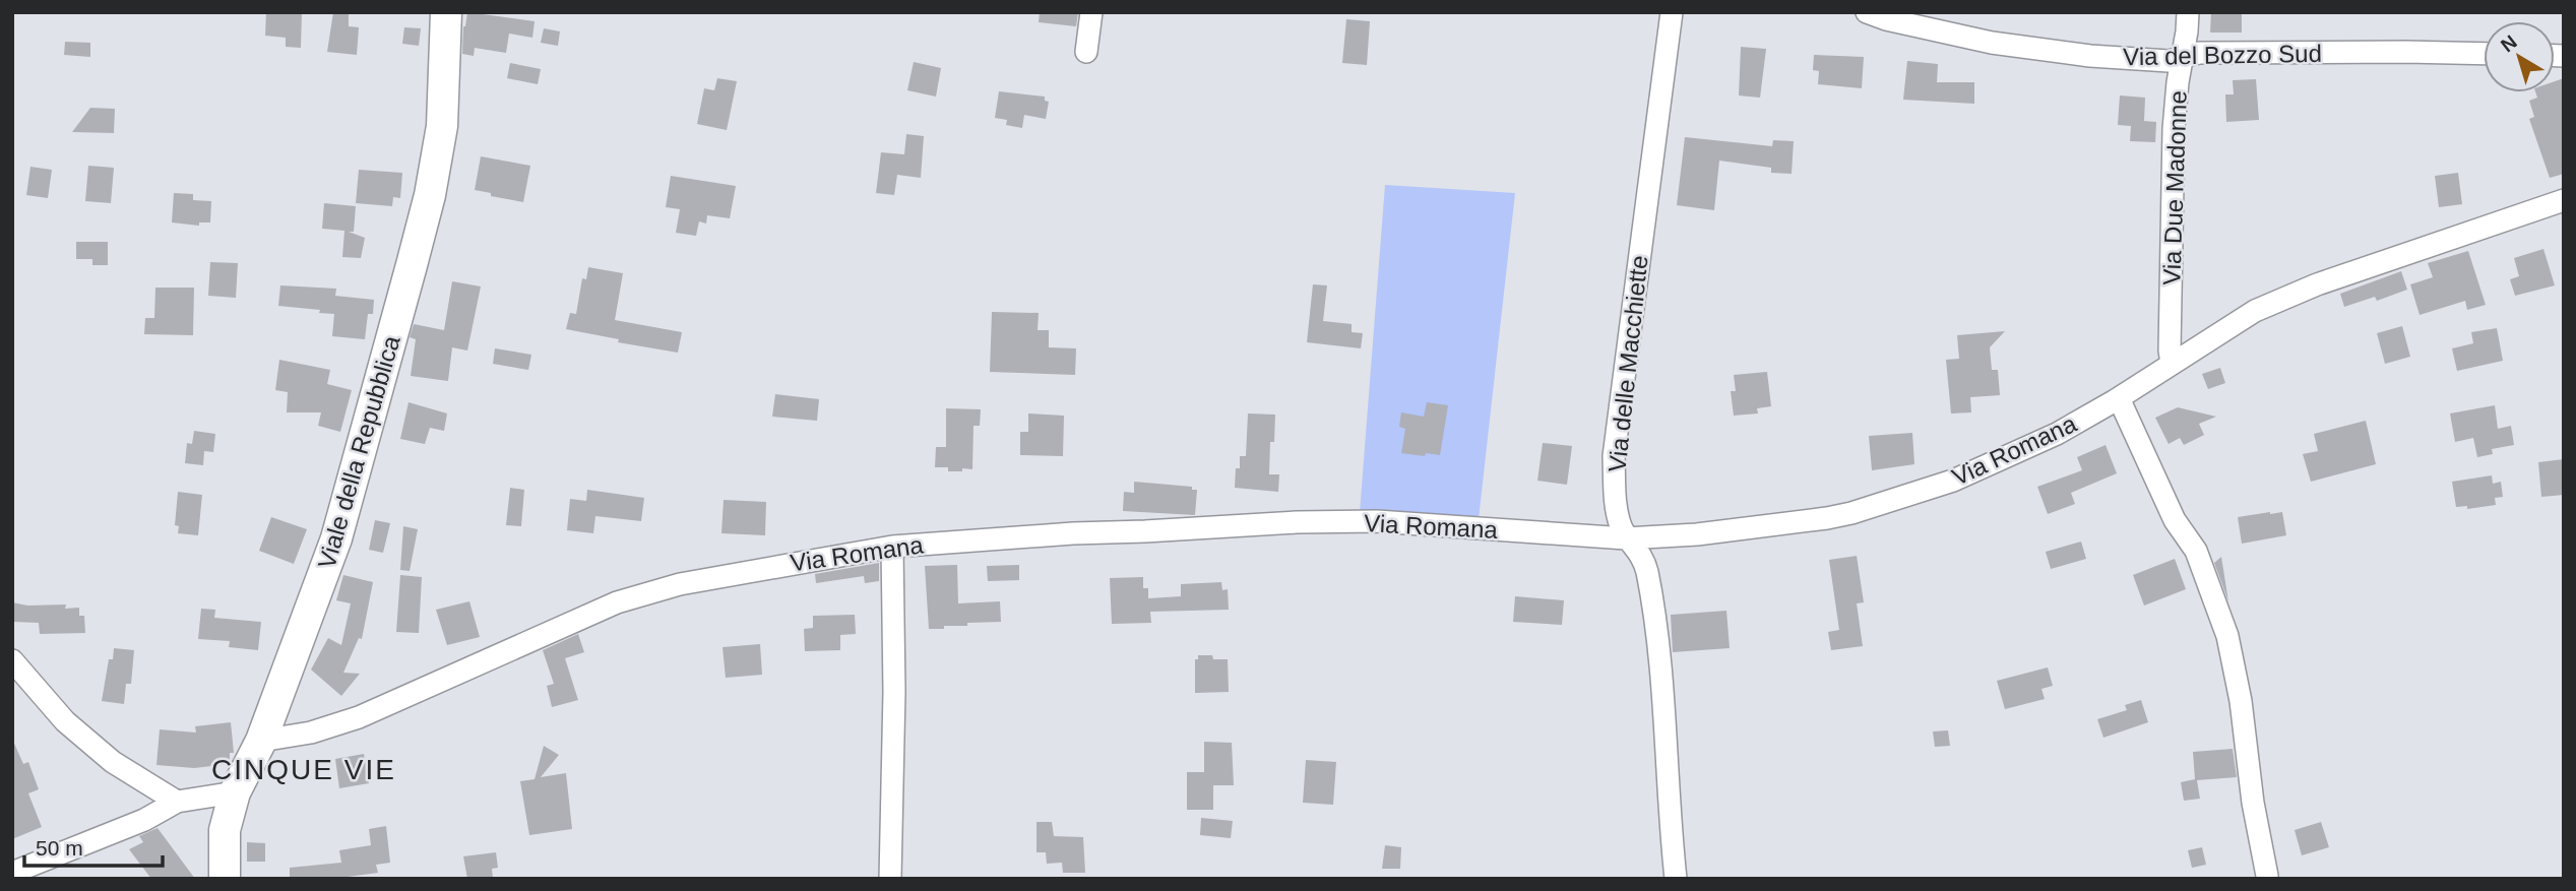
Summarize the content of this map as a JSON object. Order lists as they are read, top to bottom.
{
  "streets": {
    "main road": ["Viale della Repubblica"],
    "street": [
      "Via del Bozzo Sud",
      "Via Due Madonne",
      "Via delle Macchiette",
      "Via Romana"
    ]
  },
  "crossings": [
    ["Via del Bozzo Sud", "Via Due Madonne"],
    ["Via Due Madonne", "Via Romana"],
    ["Via delle Macchiette", "Via Romana"],
    ["Via Romana", "Viale della Repubblica"]
  ],
  "districts": ["CINQUE VIE"],
  "scale_bar": "50 m",
  "north": "top left"
}
